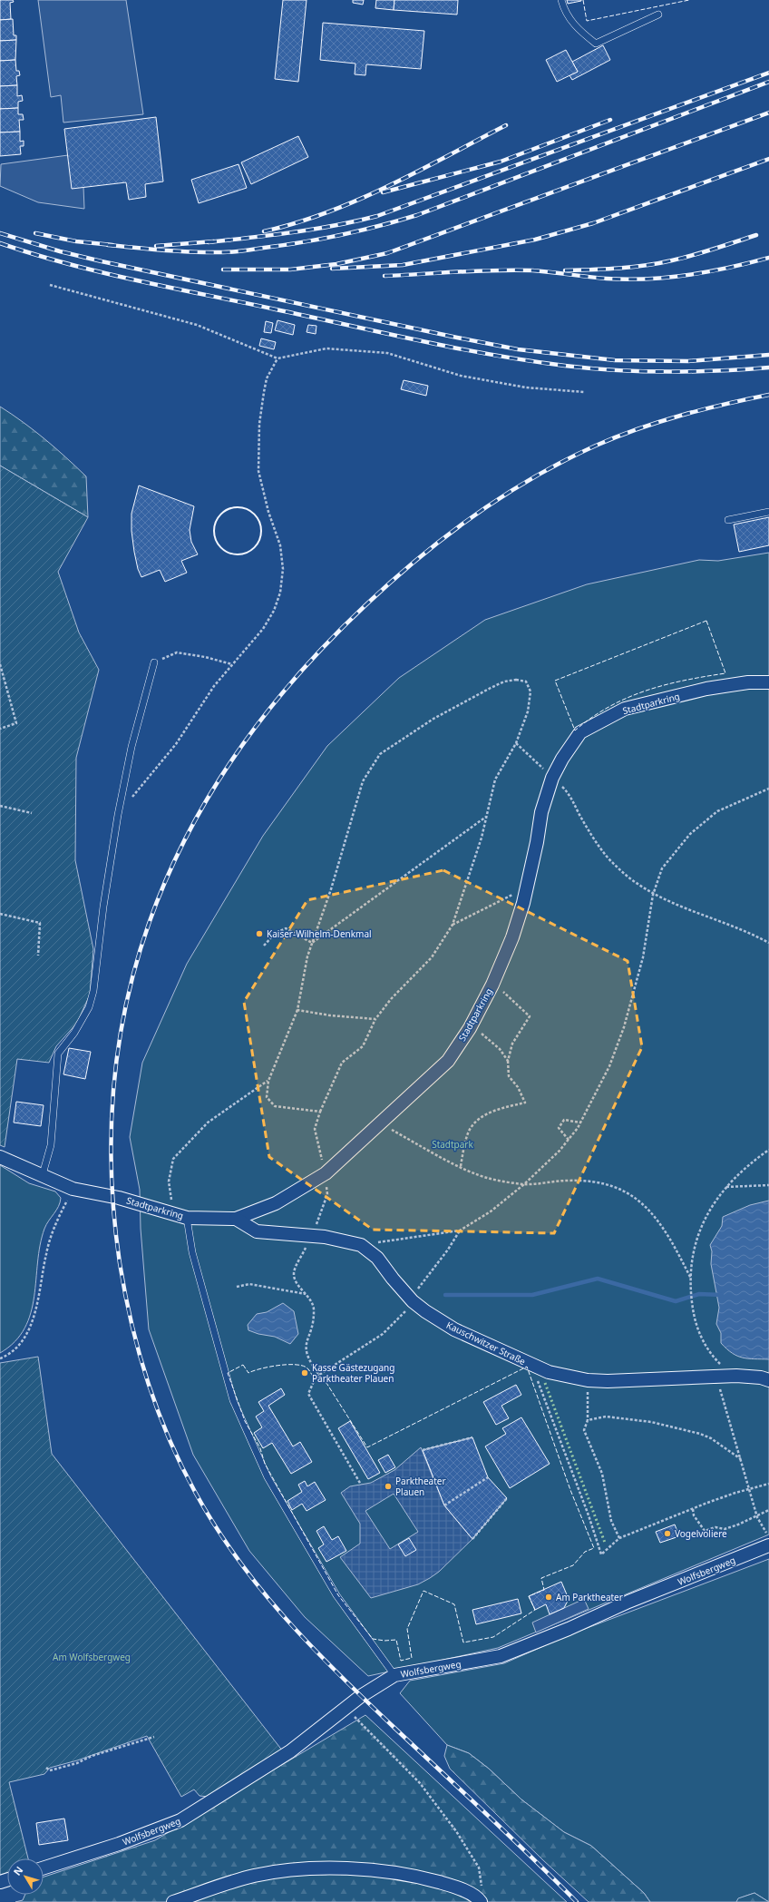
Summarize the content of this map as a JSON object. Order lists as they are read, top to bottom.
{
  "streets": {
    "street": ["Stadtparkring", "Kauschwitzer Straße", "Wolfsbergweg"]
  },
  "crossings": [
    ["Stadtparkring", "Kauschwitzer Straße"]
  ],
  "parks": ["Stadtpark", "Am Wolfsbergweg"],
  "places": [
    "Kaiser-Wilhelm-Denkmal",
    "Kasse Gästezugang Parktheater Plauen",
    "Parktheater Plauen",
    "Vogelvoliere",
    "Am Parktheater"
  ],
  "north": "top left"
}
